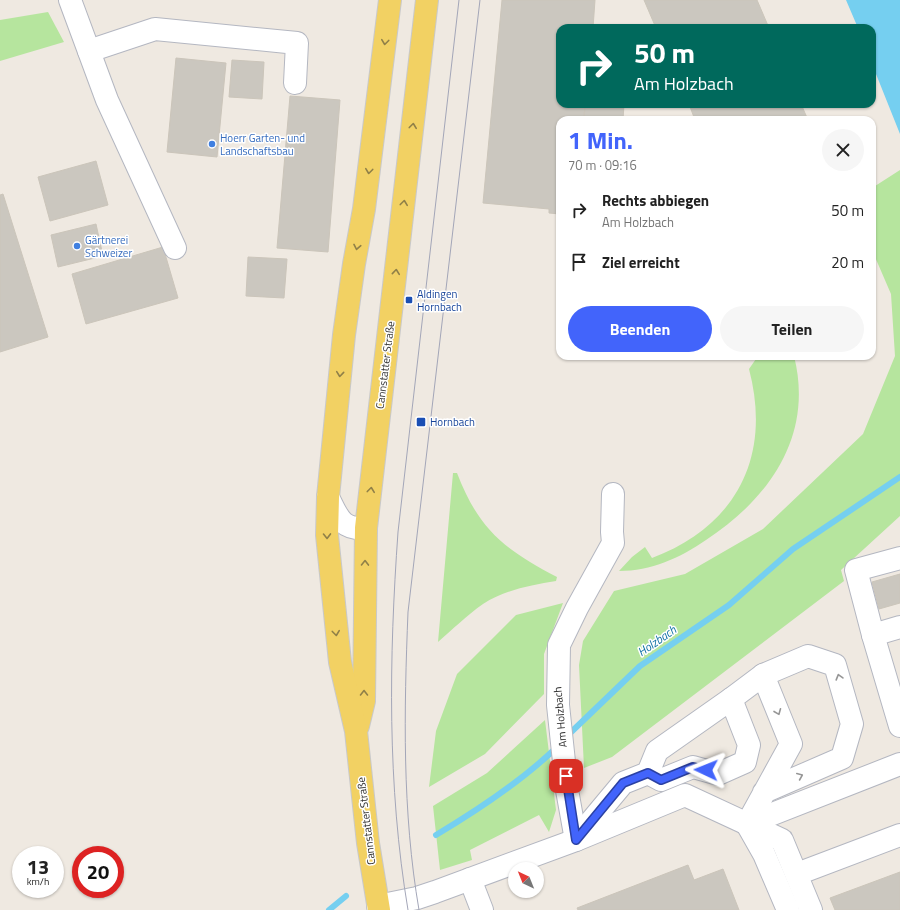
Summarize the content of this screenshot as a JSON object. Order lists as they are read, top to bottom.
{
  "streets": {
    "main road": ["Cannstatter Straße"],
    "street": ["Am Holzbach"]
  },
  "water": ["Holzbach"],
  "places": {
    "other": ["Hoerr Garten- und Landschaftsbau", "Gärtnerei Schweizer"],
    "transit": ["Aldingen Hornbach", "Hornbach"]
  },
  "north": "top left",
  "page": {
    "turn": ["50 m", "Am Holzbach"],
    "heading": ["1 Min.", "70 m · 09:16"],
    "list": [
      {
        "name": "Rechts abbiegen",
        "note": "Am Holzbach",
        "value": "50 m"
      },
      {
        "name": "Ziel erreicht",
        "value": "20 m"
      }
    ],
    "buttons": ["Beenden", "Teilen"],
    "speed": "13 km/h",
    "limit": "20"
  }
}
